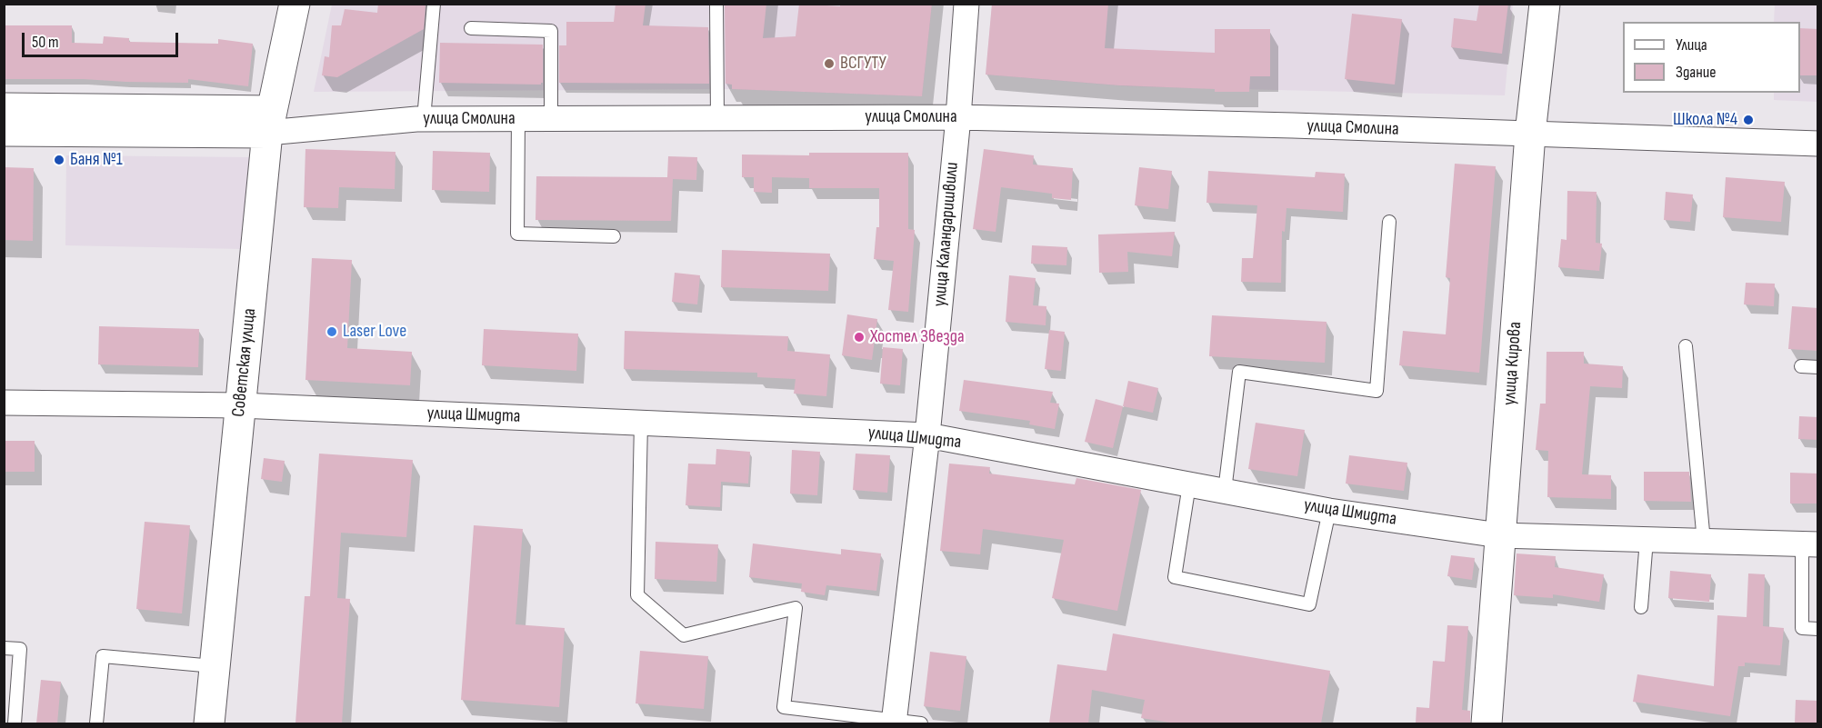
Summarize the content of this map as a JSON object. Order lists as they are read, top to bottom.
{
  "streets": {
    "main road": ["улица Смолина", "Советская улица", "улица Кирова"],
    "street": ["улица Каландаришвили", "улица Шмидта"]
  },
  "crossings": [
    ["улица Смолина", "улица Каландаришвили"],
    ["улица Смолина", "Советская улица"],
    ["улица Смолина", "улица Кирова"],
    ["улица Каландаришвили", "улица Шмидта"],
    ["Советская улица", "улица Шмидта"],
    ["улица Кирова", "улица Шмидта"]
  ],
  "places": [
    "ВСГУТУ",
    "Школа №4",
    "Баня №1",
    "Laser Love",
    "Хостел Звезда"
  ],
  "legend": ["Улица", "Здание"],
  "scale_bar": "50 m"
}
